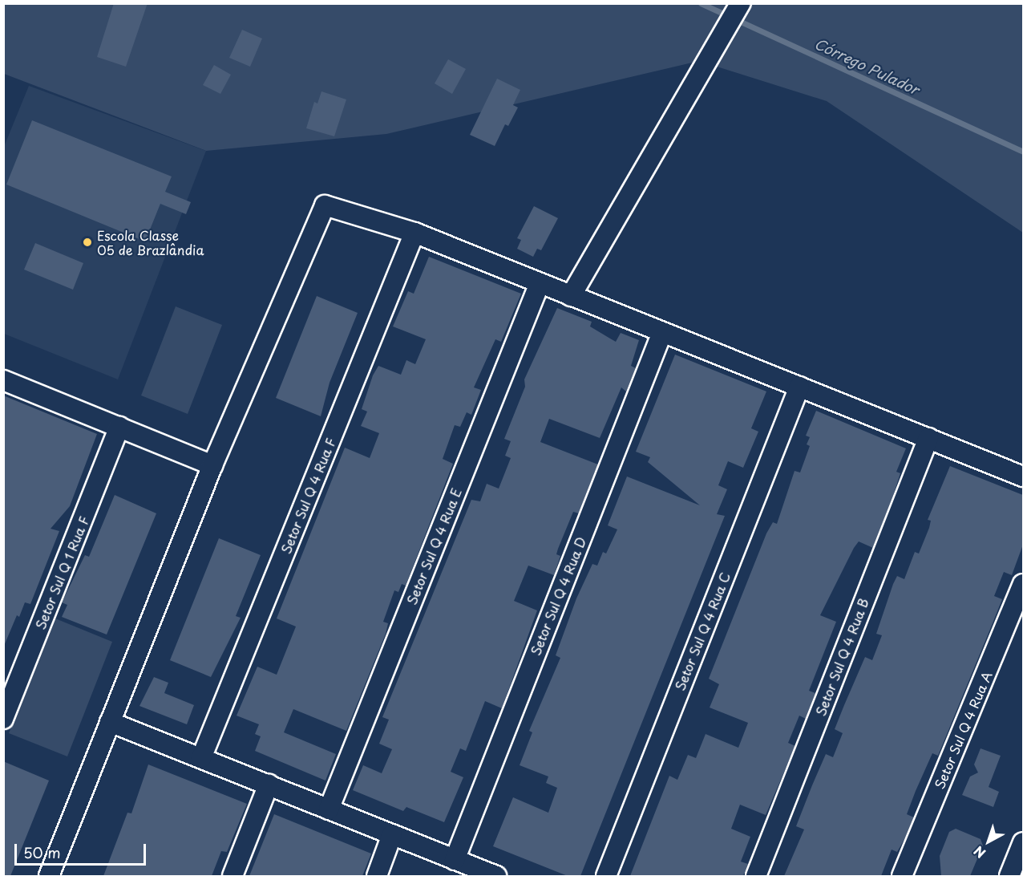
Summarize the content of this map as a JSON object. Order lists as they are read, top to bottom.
{
  "streets": {
    "street": [
      "Setor Sul Q 4 Rua F",
      "Setor Sul Q 4 Rua E",
      "Setor Sul Q 1 Rua F",
      "Setor Sul Q 4 Rua D",
      "Setor Sul Q 4 Rua C",
      "Setor Sul Q 4 Rua B",
      "Setor Sul Q 4 Rua A"
    ]
  },
  "water": ["Córrego Pulador"],
  "places": ["Escola Classe 05 de Brazlândia"],
  "scale_bar": "50 m",
  "north": "bottom left"
}
